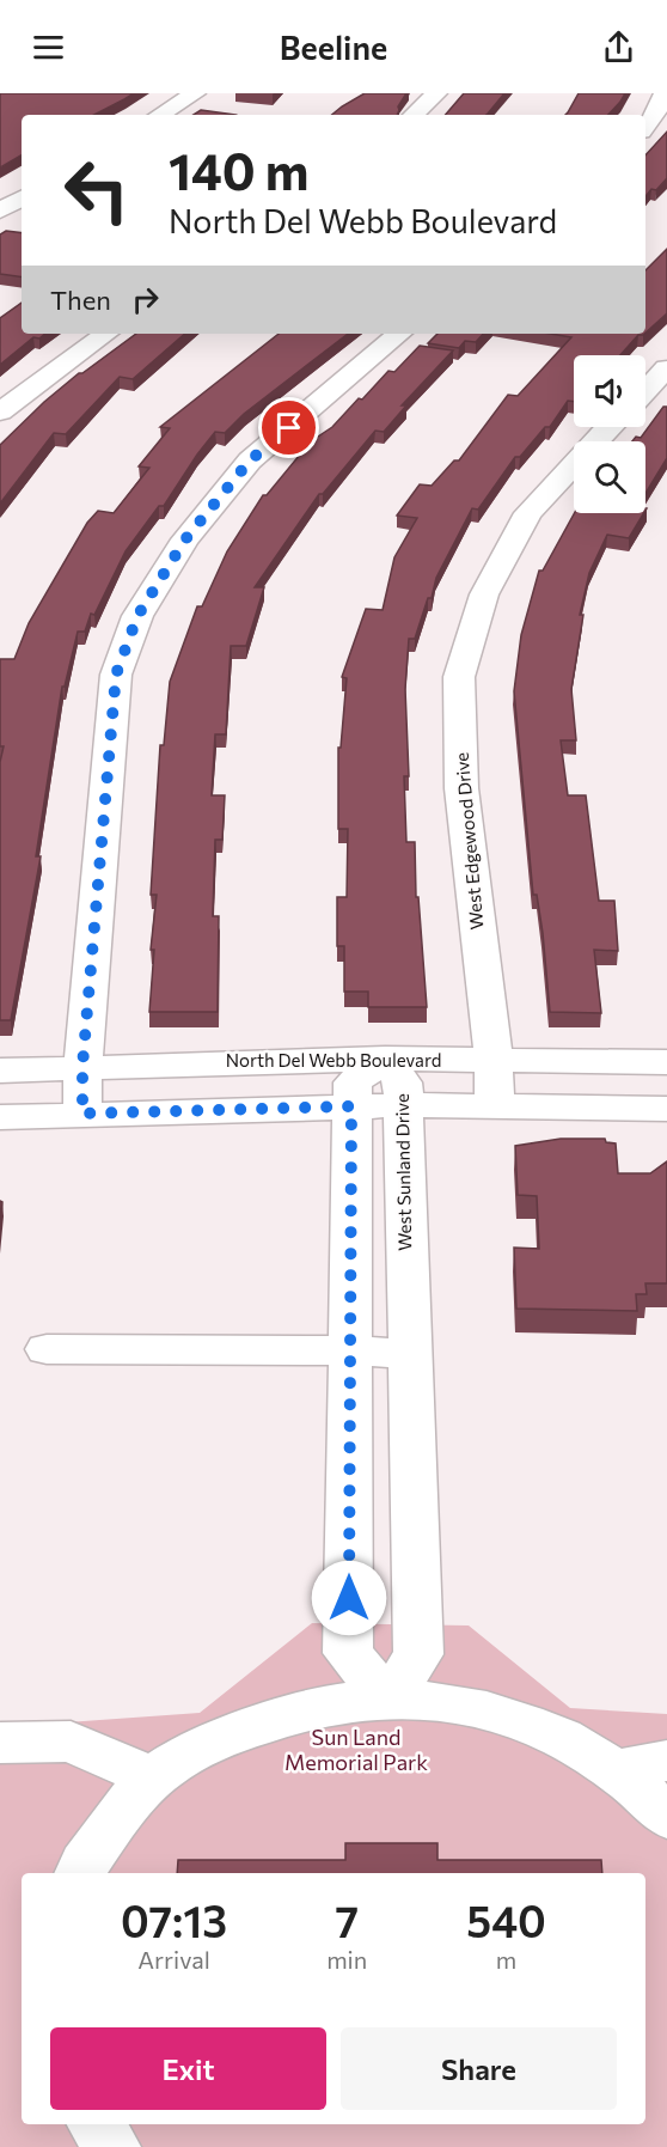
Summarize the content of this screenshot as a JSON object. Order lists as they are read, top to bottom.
{
  "streets": {
    "street": ["West Edgewood Drive", "North Del Webb Boulevard", "West Sunland Drive"]
  },
  "crossings": [
    ["West Edgewood Drive", "North Del Webb Boulevard"],
    ["North Del Webb Boulevard", "West Sunland Drive"]
  ],
  "parks": ["Sun Land Memorial Park"],
  "page": {
    "header": "Beeline",
    "turn": ["140 m", "North Del Webb Boulevard"],
    "then": "Then",
    "eta": [
      "07:13",
      "Arrival",
      "7",
      "min",
      "540",
      "m"
    ],
    "buttons": ["Exit", "Share"]
  }
}
